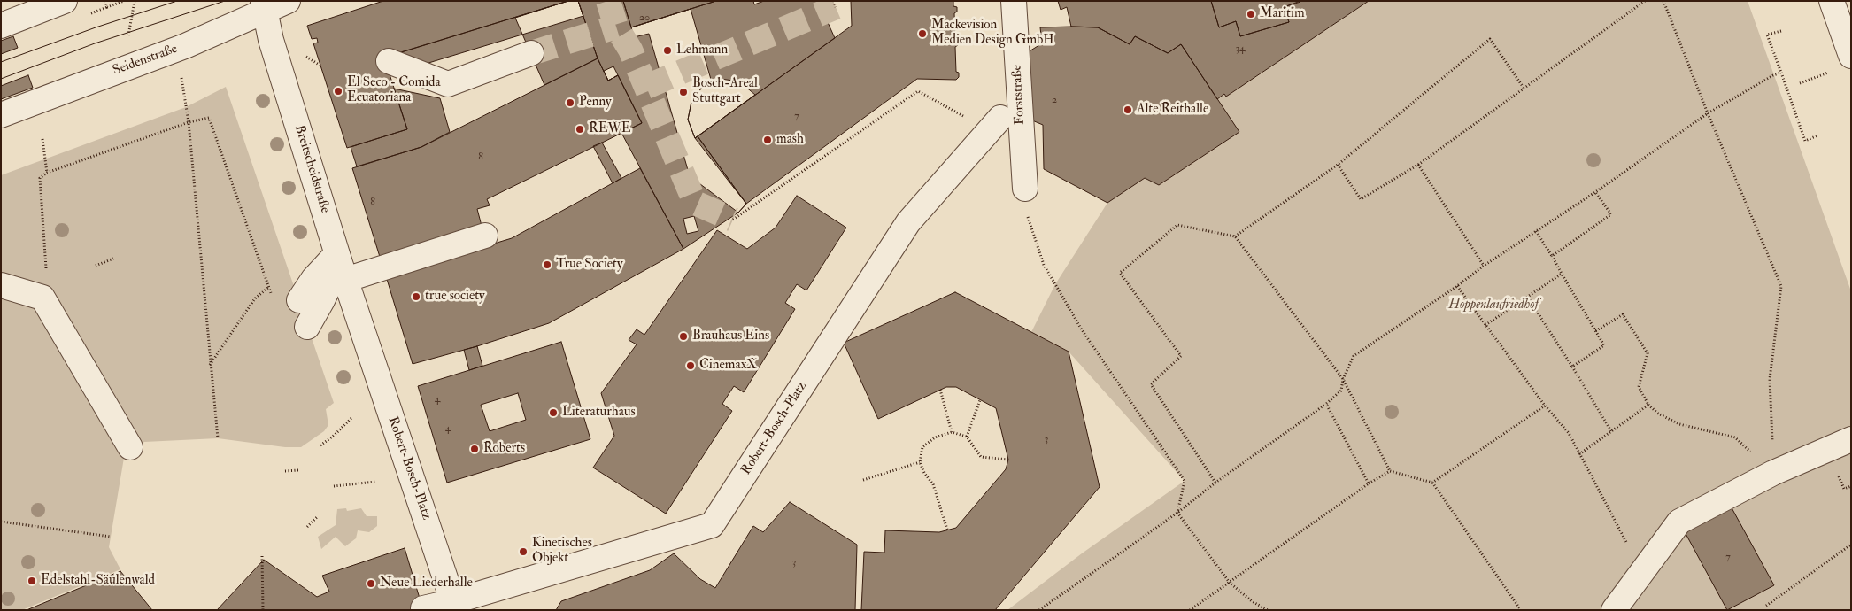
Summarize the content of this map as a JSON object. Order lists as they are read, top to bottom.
{
  "streets": {
    "street": [
      "Seidenstraße",
      "Forststraße",
      "Breitscheidstraße",
      "Robert-Bosch-Platz"
    ]
  },
  "crossings": [
    ["Seidenstraße", "Breitscheidstraße"],
    ["Breitscheidstraße", "Robert-Bosch-Platz"]
  ],
  "parks": ["Hoppenlaufriedhof"],
  "places": [
    "Maritim",
    "Mackevision Medien Design GmbH",
    "Lehmann",
    "El Seco - Comida Ecuatoriana",
    "Bosch-Areal Stuttgart",
    "Penny",
    "Alte Reithalle",
    "REWE",
    "mash",
    "True Society",
    "true society",
    "Brauhaus Eins",
    "CinemaxX",
    "Literaturhaus",
    "Roberts",
    "Kinetisches Objekt",
    "Edelstahl-Säulenwald",
    "Neue Liederhalle"
  ],
  "house_numbers": [
    "20",
    "34",
    "2",
    "7",
    "8",
    "8",
    "4",
    "4",
    "3",
    "7",
    "3"
  ]
}
